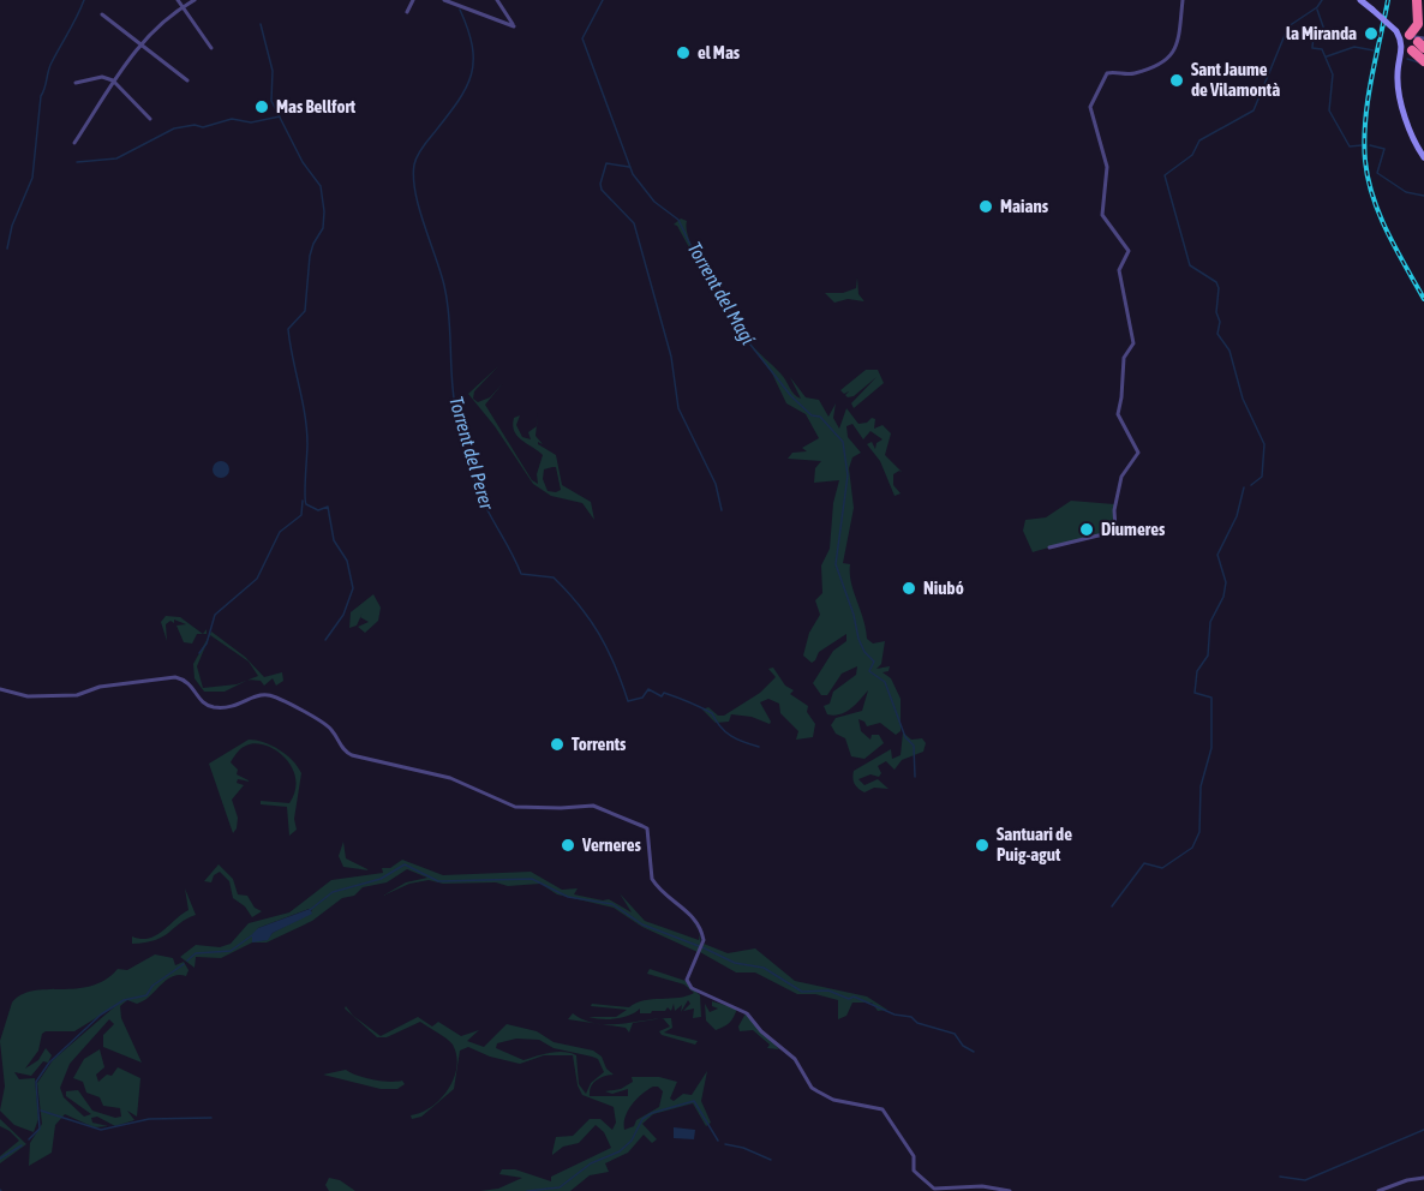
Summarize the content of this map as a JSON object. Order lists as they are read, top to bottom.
{
  "water": ["Torrent del Magí", "Torrent del Perer"],
  "places": [
    "la Miranda",
    "el Mas",
    "Sant Jaume de Vilamontà",
    "Mas Bellfort",
    "Maians",
    "Diumeres",
    "Niubó",
    "Torrents",
    "Verneres",
    "Santuari de Puig-agut"
  ]
}
